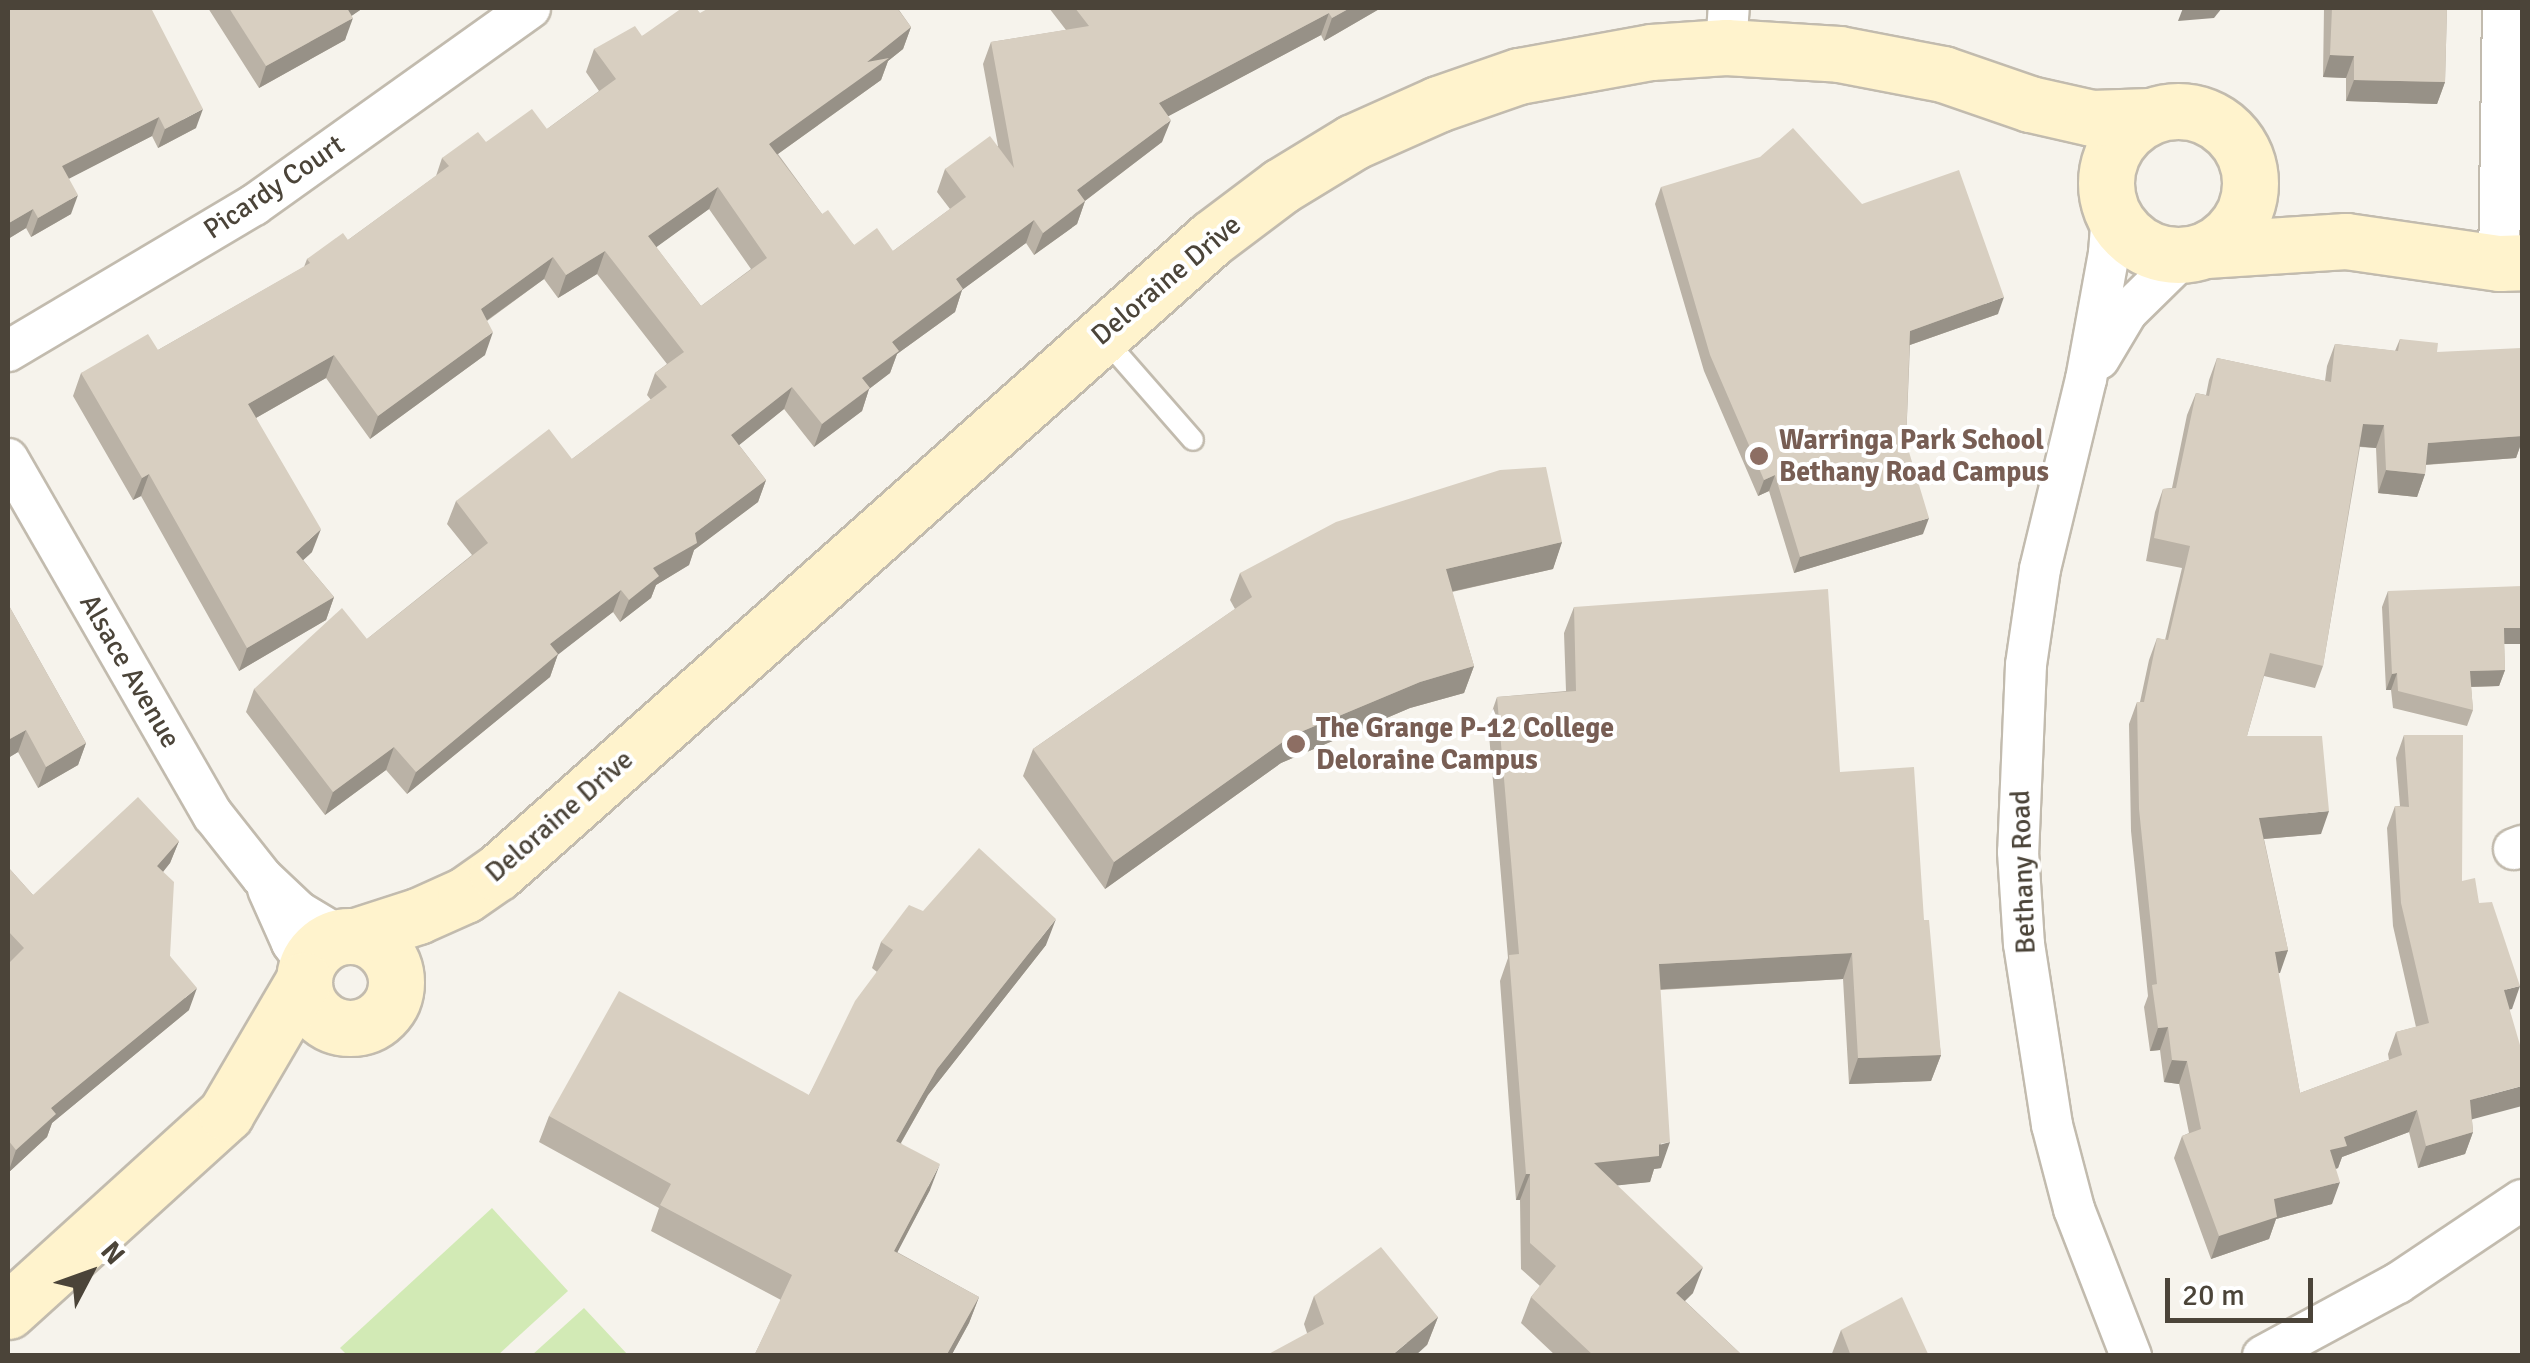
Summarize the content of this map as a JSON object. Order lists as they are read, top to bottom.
{
  "streets": {
    "street": [
      "Picardy Court",
      "Deloraine Drive",
      "Alsace Avenue",
      "Bethany Road"
    ]
  },
  "crossings": [
    ["Deloraine Drive", "Alsace Avenue"],
    ["Deloraine Drive", "Bethany Road"]
  ],
  "places": ["Warringa Park School Bethany Road Campus", "The Grange P-12 College Deloraine Campus"],
  "scale_bar": "20 m",
  "north": "top right"
}
